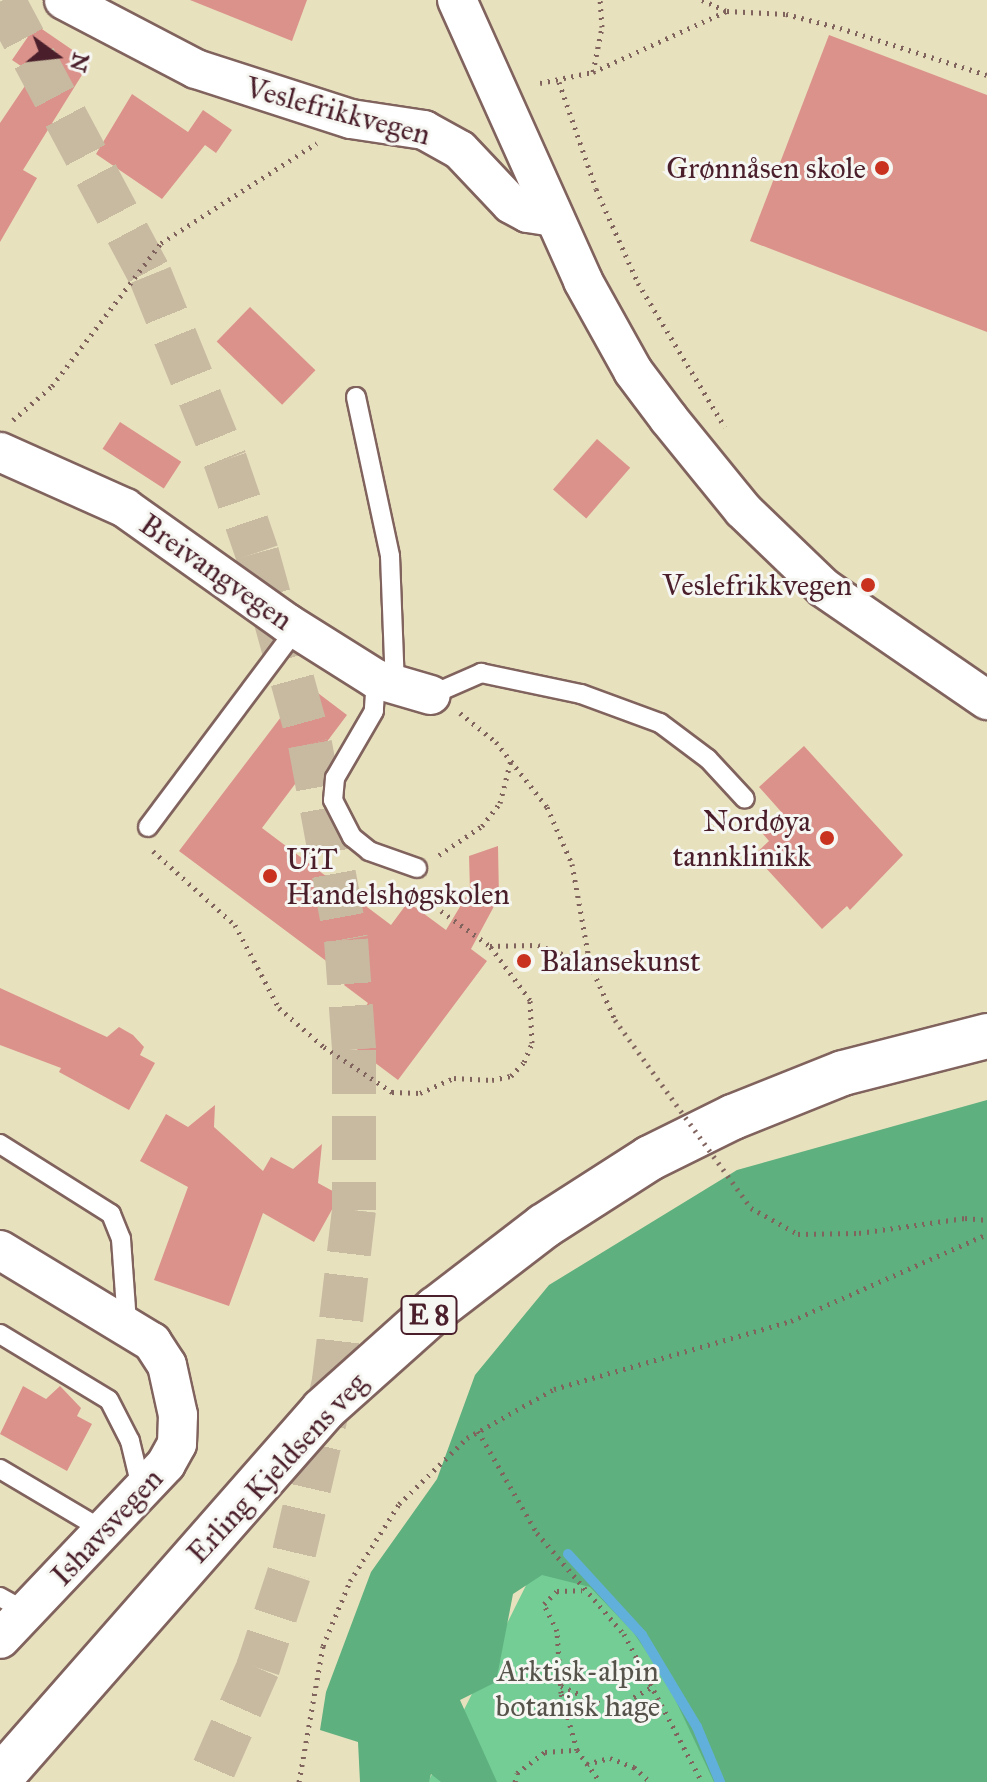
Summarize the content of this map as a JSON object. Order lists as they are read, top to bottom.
{
  "streets": {
    "highway": ["E 8", "Erling Kjeldsens veg"],
    "street": ["Veslefrikkvegen", "Breivangvegen", "Ishavsvegen"]
  },
  "parks": ["Arktisk-alpin botanisk hage"],
  "places": [
    "Grønnåsen skole",
    "Veslefrikkvegen",
    "Nordøya tannklinikk",
    "UiT Handelshøgskolen",
    "Balansekunst"
  ],
  "north": "right"
}
